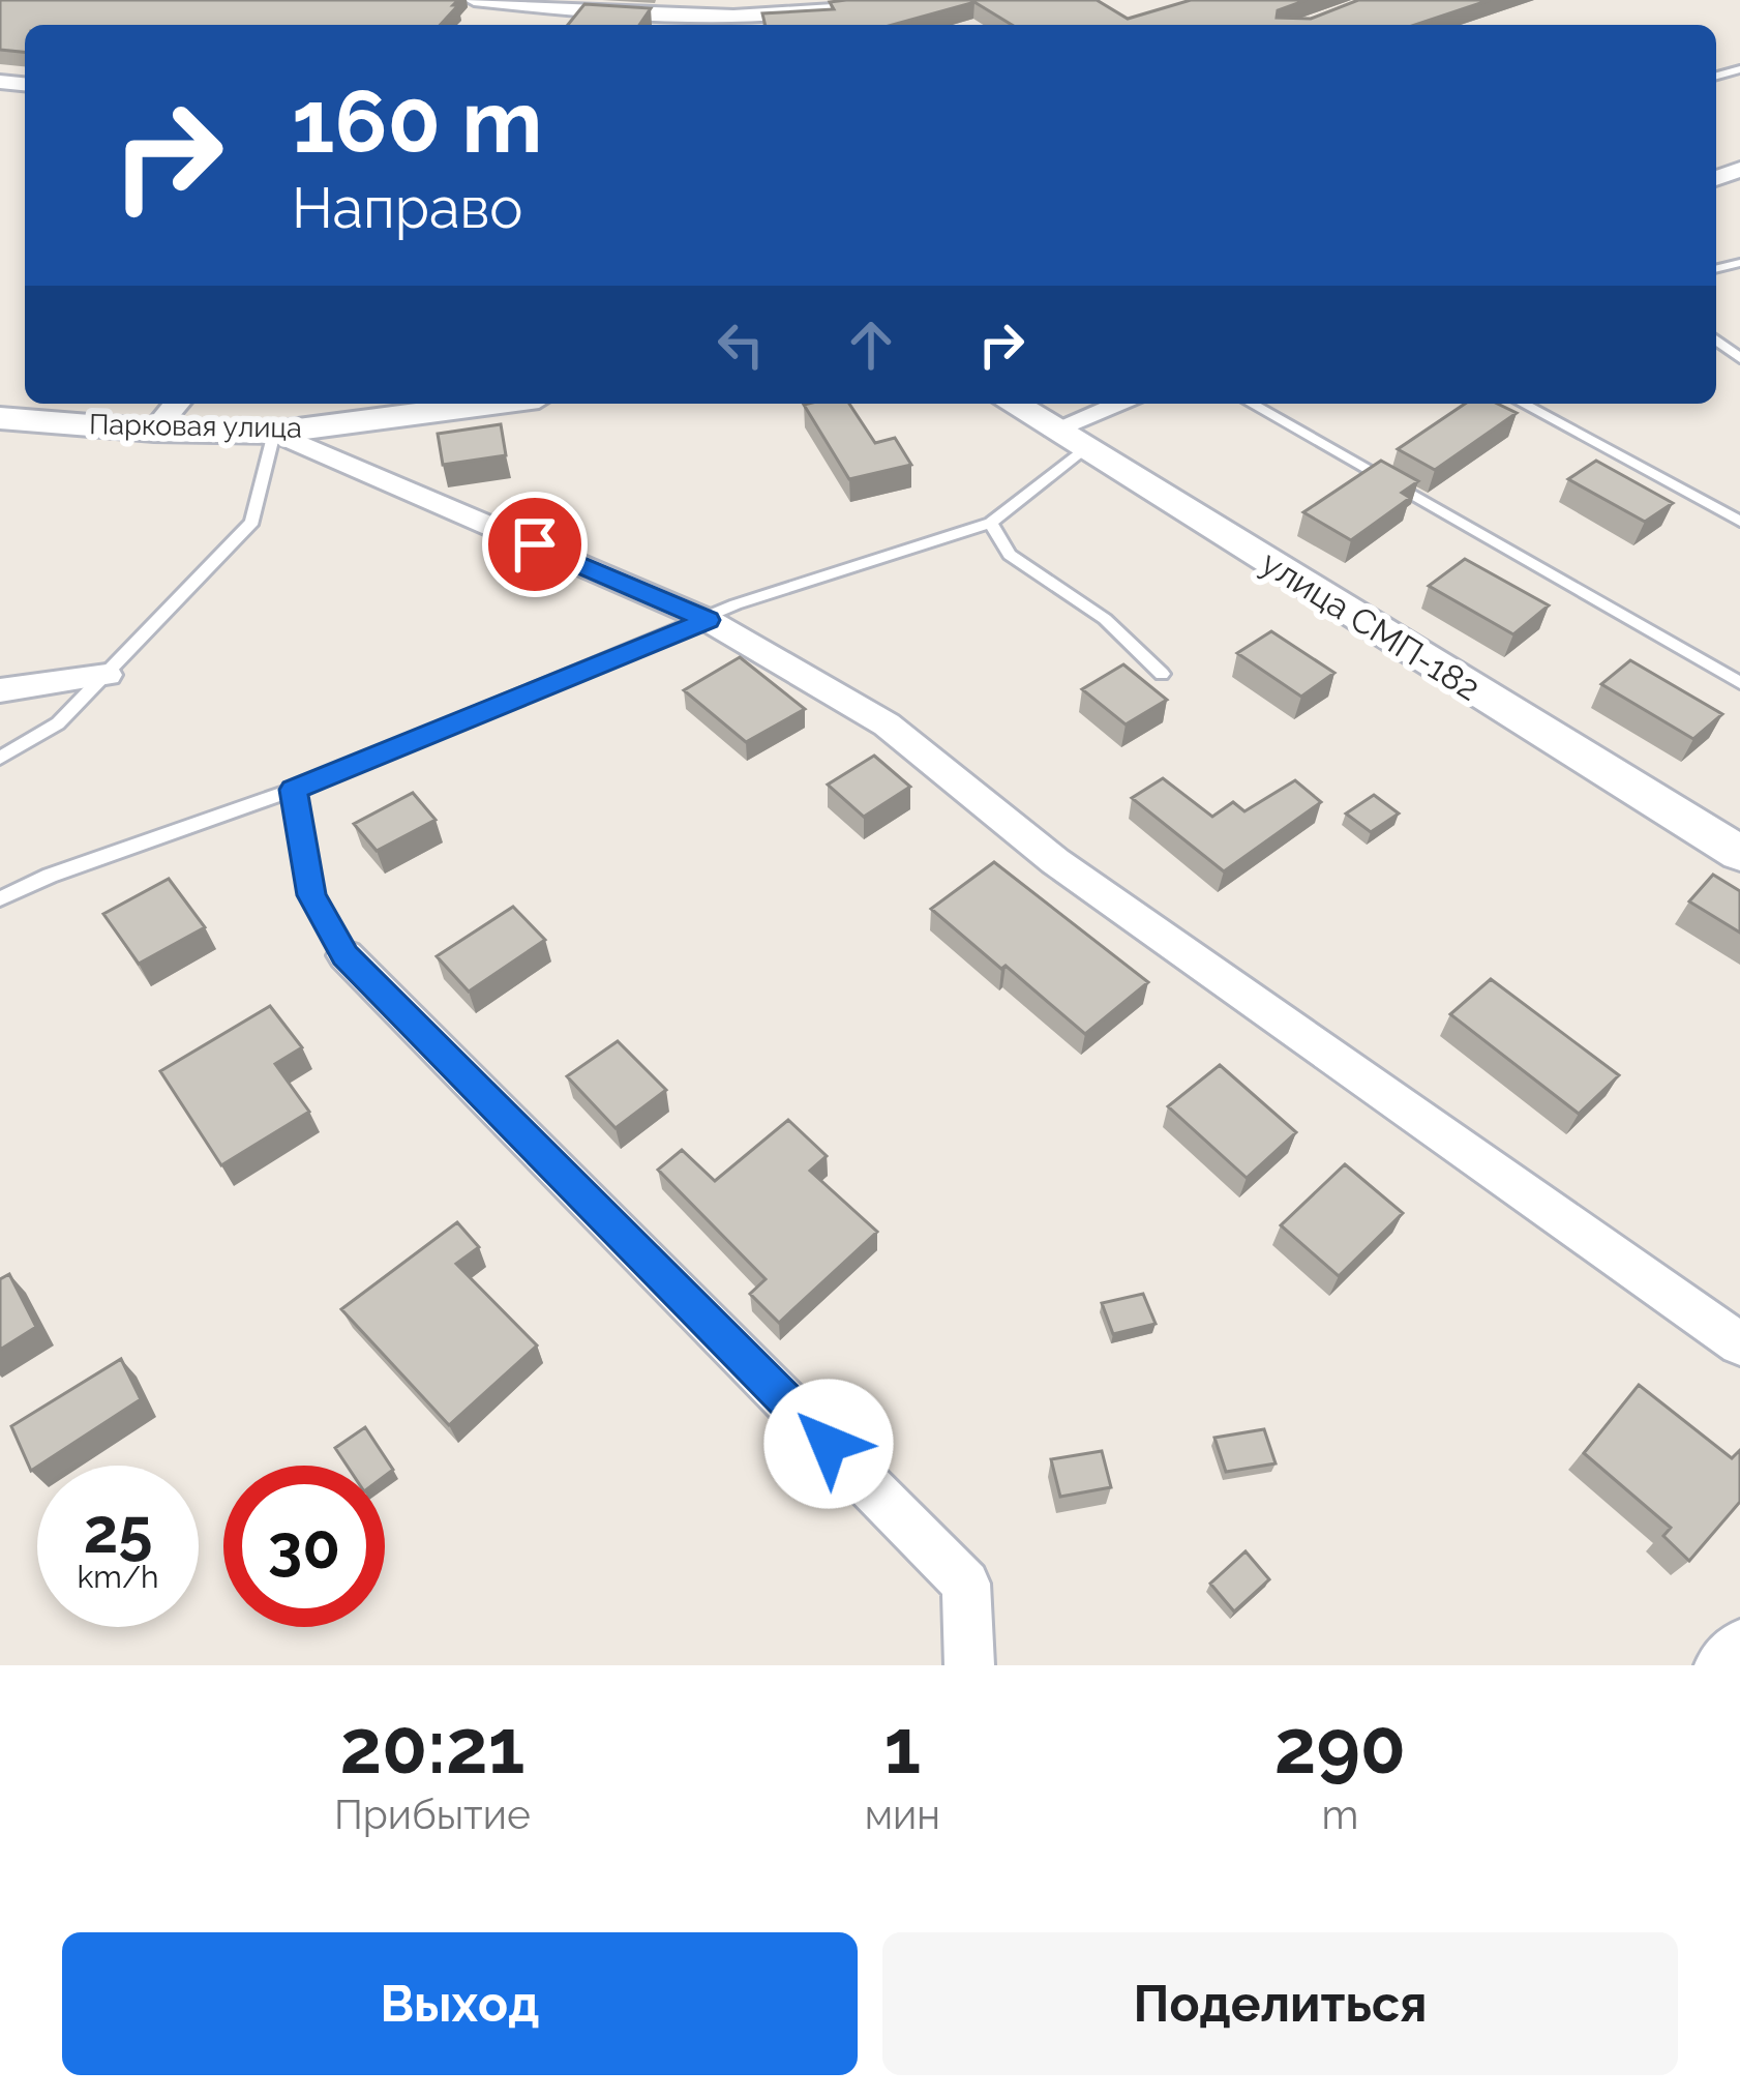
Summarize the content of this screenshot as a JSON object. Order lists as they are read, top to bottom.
{
  "streets": {
    "street": ["Парковая улица", "улица СМП-182"]
  },
  "page": {
    "turn": ["160 m", "Направо"],
    "speed": "25 km/h",
    "limit": "30",
    "eta": [
      "20:21",
      "Прибытие",
      "1",
      "мин",
      "290",
      "m"
    ],
    "buttons": ["Выход", "Поделиться"]
  }
}
